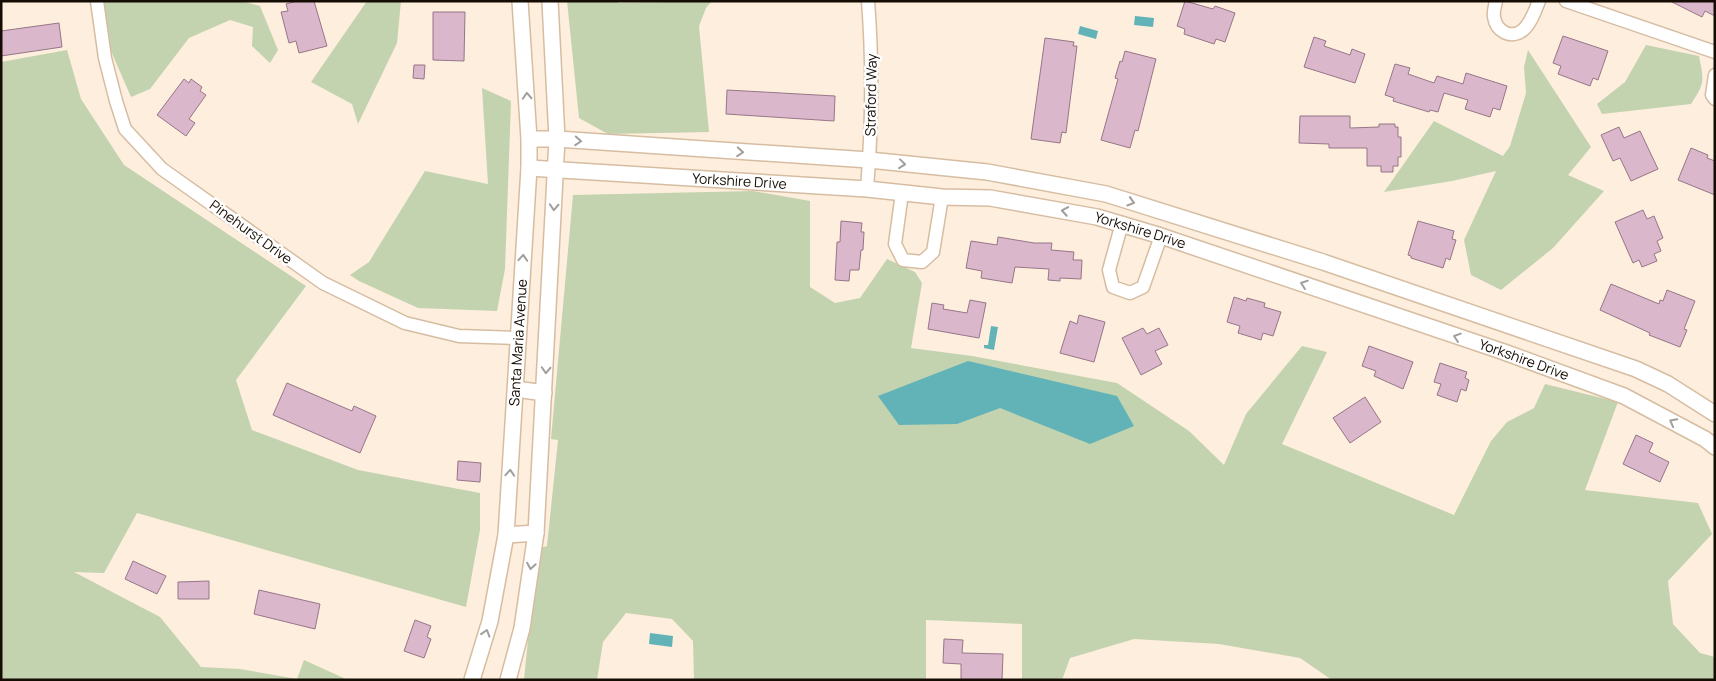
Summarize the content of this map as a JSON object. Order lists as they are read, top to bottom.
{
  "streets": {
    "street": [
      "Straford Way",
      "Yorkshire Drive",
      "Pinehurst Drive",
      "Santa Maria Avenue"
    ]
  },
  "crossings": [
    ["Straford Way", "Yorkshire Drive"],
    ["Yorkshire Drive", "Santa Maria Avenue"],
    ["Pinehurst Drive", "Santa Maria Avenue"]
  ]
}
